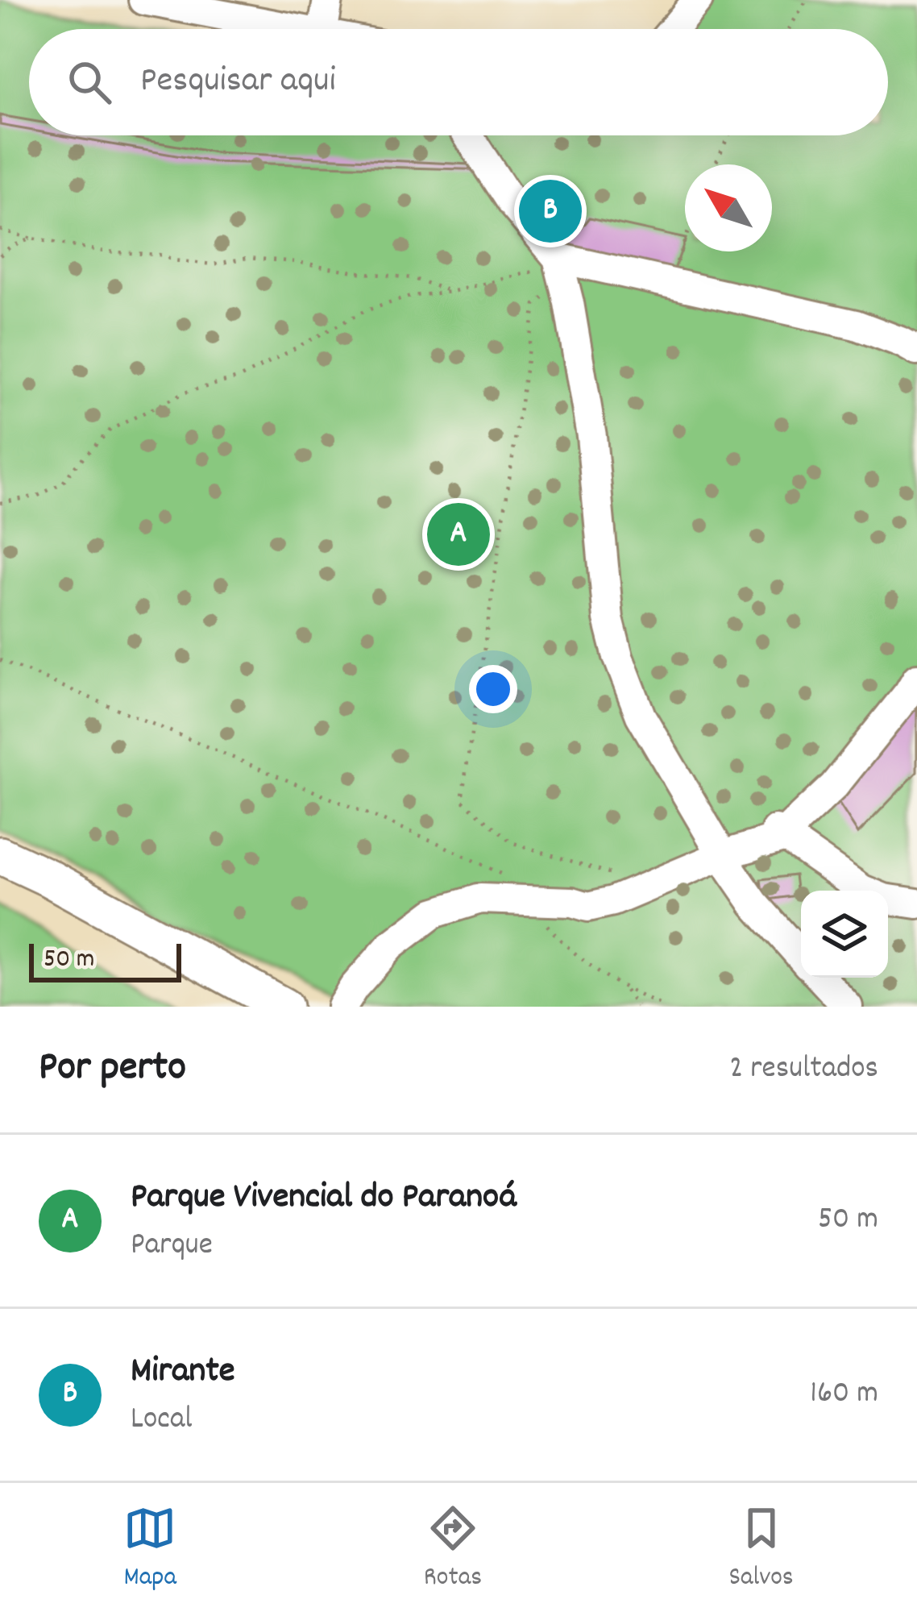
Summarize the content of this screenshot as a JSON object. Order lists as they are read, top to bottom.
{
  "scale_bar": "50 m",
  "north": "top left",
  "page": {
    "search": "Pesquisar aqui",
    "pins": ["B", "A"],
    "scale": "50 m",
    "heading": ["Por perto", "2 resultados"],
    "list": [
      {
        "mark": "A",
        "name": "Parque Vivencial do Paranoá",
        "note": "Parque",
        "value": "50 m"
      },
      {
        "mark": "B",
        "name": "Mirante",
        "note": "Local",
        "value": "160 m"
      }
    ],
    "nav": ["Mapa", "Rotas", "Salvos"]
  }
}
